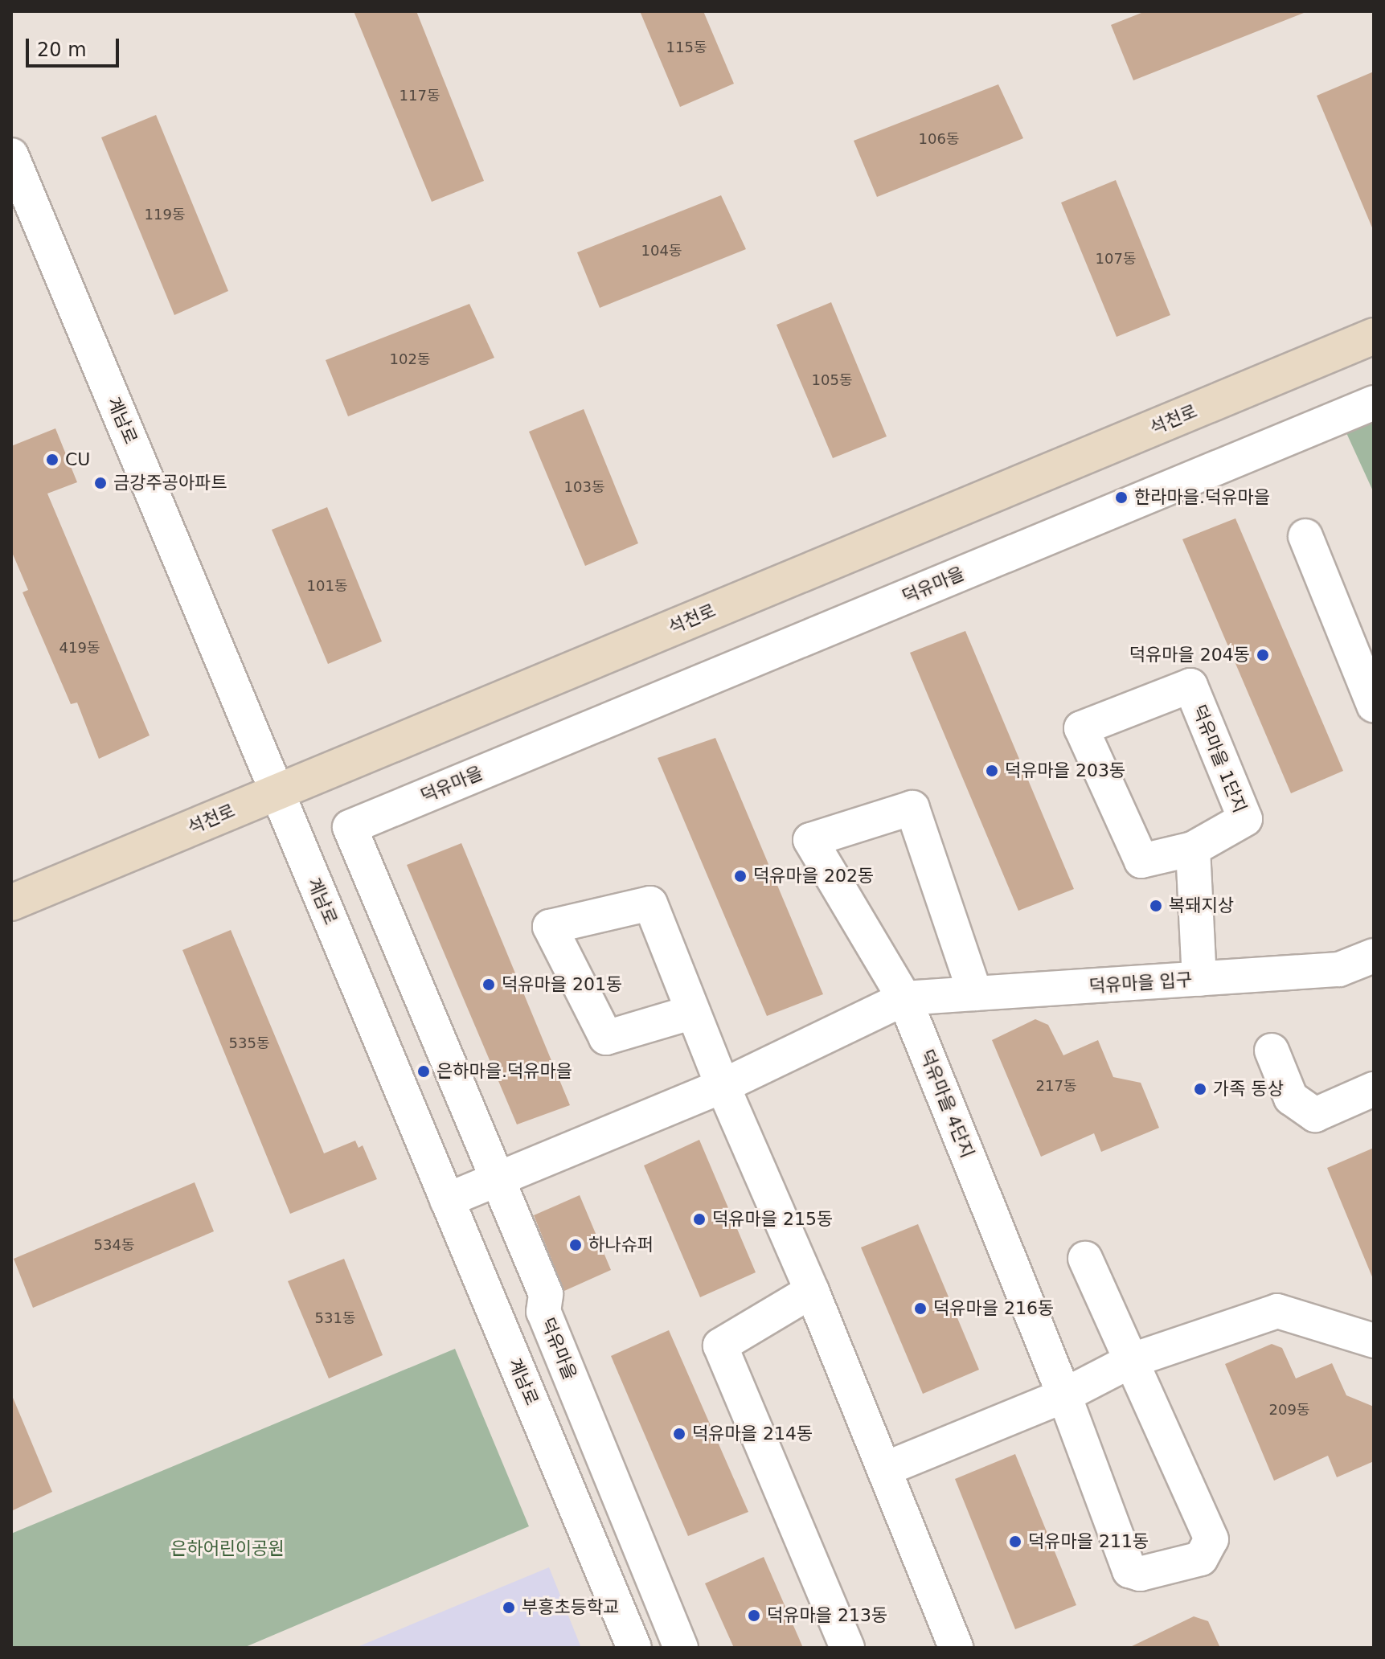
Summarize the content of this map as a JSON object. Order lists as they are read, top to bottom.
{
  "streets": {
    "street": [
      "석천로",
      "계남로",
      "덕유마을",
      "덕유마을 1단지",
      "덕유마을 입구",
      "덕유마을 4단지"
    ]
  },
  "crossings": [
    ["석천로", "계남로"],
    ["덕유마을 입구", "덕유마을 4단지"]
  ],
  "parks": ["은하어린이공원"],
  "places": [
    "CU",
    "금강주공아파트",
    "한라마을.덕유마을",
    "덕유마을 204동",
    "덕유마을 203동",
    "덕유마을 202동",
    "복돼지상",
    "덕유마을 201동",
    "은하마을.덕유마을",
    "가족 동상",
    "덕유마을 215동",
    "하나슈퍼",
    "덕유마을 216동",
    "덕유마을 214동",
    "덕유마을 211동",
    "부흥초등학교",
    "덕유마을 213동"
  ],
  "house_numbers": [
    "115동",
    "117동",
    "106동",
    "119동",
    "104동",
    "107동",
    "102동",
    "105동",
    "103동",
    "101동",
    "419동",
    "535동",
    "217동",
    "534동",
    "531동",
    "209동"
  ],
  "scale_bar": "20 m"
}
